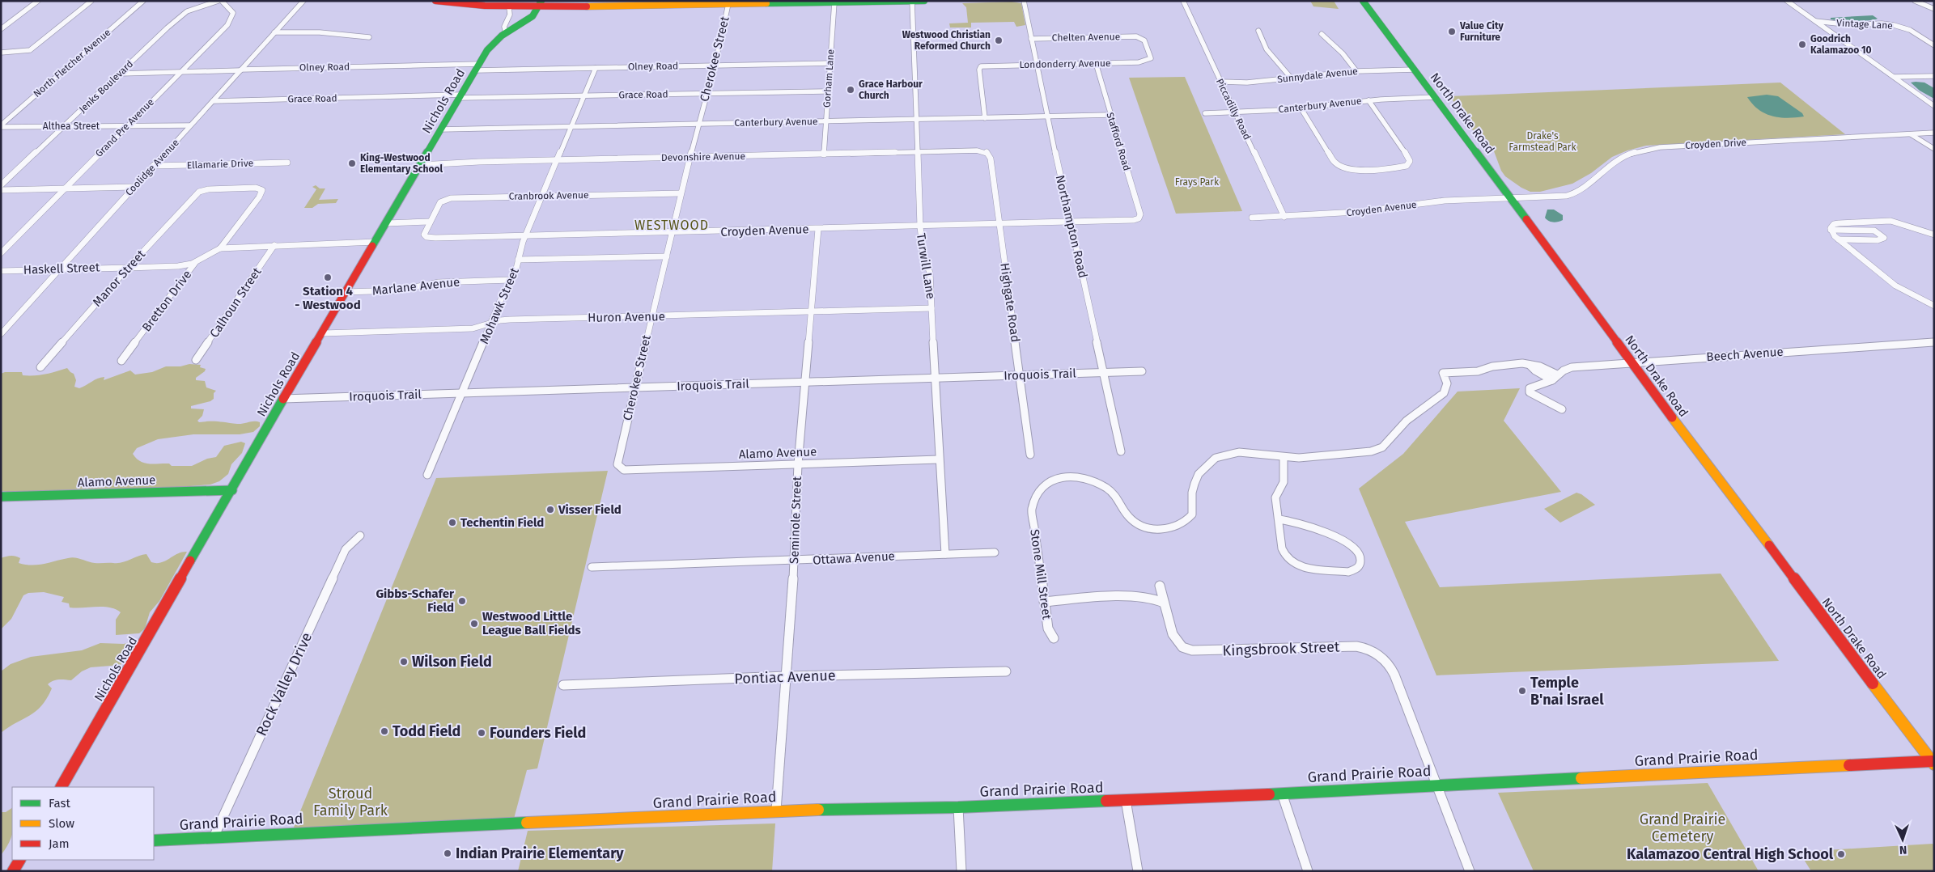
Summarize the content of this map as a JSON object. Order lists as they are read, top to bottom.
{
  "streets": {
    "street": [
      "Vintage Lane",
      "Chelten Avenue",
      "Cherokee Street",
      "North Fletcher Avenue",
      "Londonderry Avenue",
      "Olney Road",
      "Sunnydale Avenue",
      "Gorham Lane",
      "Jenks Boulevard",
      "Grace Road",
      "Nichols Road",
      "Canterbury Avenue",
      "Piccadilly Road",
      "North Drake Road",
      "Althea Street",
      "Grand Pre Avenue",
      "Stafford Road",
      "Croyden Drive",
      "Devonshire Avenue",
      "Ellamarie Drive",
      "Coolidge Avenue",
      "Cranbrook Avenue",
      "Croyden Avenue",
      "Northampton Road",
      "Turwill Lane",
      "Haskell Street",
      "Manor Street",
      "Marlane Avenue",
      "Bretton Drive",
      "Calhoun Street",
      "Highgate Road",
      "Mohawk Street",
      "Huron Avenue",
      "Beech Avenue",
      "Iroquois Trail",
      "Alamo Avenue",
      "Seminole Street",
      "Ottawa Avenue",
      "Stone Mill Street",
      "Kingsbrook Street",
      "Pontiac Avenue",
      "Rock Valley Drive",
      "Grand Prairie Road"
    ]
  },
  "crossings": [
    ["Chelten Avenue", "Londonderry Avenue"],
    ["Chelten Avenue", "Northampton Road"],
    ["Cherokee Street", "Olney Road"],
    ["Cherokee Street", "Grace Road"],
    ["Cherokee Street", "Canterbury Avenue"],
    ["Cherokee Street", "Devonshire Avenue"],
    ["Cherokee Street", "Cranbrook Avenue"],
    ["Cherokee Street", "Croyden Avenue"],
    ["Cherokee Street", "Huron Avenue"],
    ["Cherokee Street", "Iroquois Trail"],
    ["Cherokee Street", "Alamo Avenue"],
    ["North Fletcher Avenue", "Althea Street"],
    ["Londonderry Avenue", "Canterbury Avenue"],
    ["Londonderry Avenue", "Stafford Road"],
    ["Londonderry Avenue", "Northampton Road"],
    ["Olney Road", "Gorham Lane"],
    ["Olney Road", "Jenks Boulevard"],
    ["Olney Road", "Nichols Road"],
    ["Olney Road", "Grand Pre Avenue"],
    ["Olney Road", "Coolidge Avenue"],
    ["Olney Road", "Mohawk Street"],
    ["Sunnydale Avenue", "Piccadilly Road"],
    ["Sunnydale Avenue", "North Drake Road"],
    ["Gorham Lane", "Grace Road"],
    ["Gorham Lane", "Canterbury Avenue"],
    ["Gorham Lane", "Devonshire Avenue"],
    ["Jenks Boulevard", "Althea Street"],
    ["Grace Road", "Nichols Road"],
    ["Grace Road", "Coolidge Avenue"],
    ["Grace Road", "Mohawk Street"],
    ["Nichols Road", "Canterbury Avenue"],
    ["Nichols Road", "Devonshire Avenue"],
    ["Nichols Road", "Marlane Avenue"],
    ["Nichols Road", "Huron Avenue"],
    ["Nichols Road", "Iroquois Trail"],
    ["Nichols Road", "Alamo Avenue"],
    ["Canterbury Avenue", "Piccadilly Road"],
    ["Canterbury Avenue", "North Drake Road"],
    ["Canterbury Avenue", "Stafford Road"],
    ["Canterbury Avenue", "Northampton Road"],
    ["Canterbury Avenue", "Turwill Lane"],
    ["Canterbury Avenue", "Mohawk Street"],
    ["Piccadilly Road", "Croyden Avenue"],
    ["North Drake Road", "Croyden Drive"],
    ["North Drake Road", "Croyden Avenue"],
    ["North Drake Road", "Beech Avenue"],
    ["North Drake Road", "Grand Prairie Road"],
    ["Althea Street", "Grand Pre Avenue"],
    ["Althea Street", "Coolidge Avenue"],
    ["Stafford Road", "Croyden Avenue"],
    ["Croyden Drive", "Croyden Avenue"],
    ["Devonshire Avenue", "Turwill Lane"],
    ["Devonshire Avenue", "Highgate Road"],
    ["Devonshire Avenue", "Mohawk Street"],
    ["Ellamarie Drive", "Coolidge Avenue"],
    ["Coolidge Avenue", "Haskell Street"],
    ["Cranbrook Avenue", "Croyden Avenue"],
    ["Cranbrook Avenue", "Mohawk Street"],
    ["Croyden Avenue", "Northampton Road"],
    ["Croyden Avenue", "Turwill Lane"],
    ["Croyden Avenue", "Highgate Road"],
    ["Croyden Avenue", "Mohawk Street"],
    ["Croyden Avenue", "Seminole Street"],
    ["Northampton Road", "Iroquois Trail"],
    ["Turwill Lane", "Huron Avenue"],
    ["Turwill Lane", "Iroquois Trail"],
    ["Turwill Lane", "Alamo Avenue"],
    ["Turwill Lane", "Ottawa Avenue"],
    ["Haskell Street", "Manor Street"],
    ["Haskell Street", "Bretton Drive"],
    ["Manor Street", "Bretton Drive"],
    ["Marlane Avenue", "Mohawk Street"],
    ["Highgate Road", "Iroquois Trail"],
    ["Mohawk Street", "Huron Avenue"],
    ["Mohawk Street", "Iroquois Trail"],
    ["Huron Avenue", "Seminole Street"],
    ["Iroquois Trail", "Seminole Street"],
    ["Alamo Avenue", "Seminole Street"],
    ["Seminole Street", "Ottawa Avenue"],
    ["Seminole Street", "Pontiac Avenue"],
    ["Seminole Street", "Grand Prairie Road"],
    ["Kingsbrook Street", "Grand Prairie Road"],
    ["Rock Valley Drive", "Grand Prairie Road"]
  ],
  "districts": ["WESTWOOD"],
  "parks": [
    "Drake's Farmstead Park",
    "Frays Park",
    "Stroud Family Park",
    "Grand Prairie Cemetery"
  ],
  "places": [
    "Value City Furniture",
    "Westwood Christian Reformed Church",
    "Goodrich Kalamazoo 10",
    "Grace Harbour Church",
    "King-Westwood Elementary School",
    "Station 4 - Westwood",
    "Visser Field",
    "Techentin Field",
    "Gibbs-Schafer Field",
    "Westwood Little League Ball Fields",
    "Wilson Field",
    "Temple B'nai Israel",
    "Todd Field",
    "Founders Field",
    "Indian Prairie Elementary",
    "Kalamazoo Central High School"
  ],
  "legend": ["Fast", "Slow", "Jam"],
  "north": "bottom"
}
